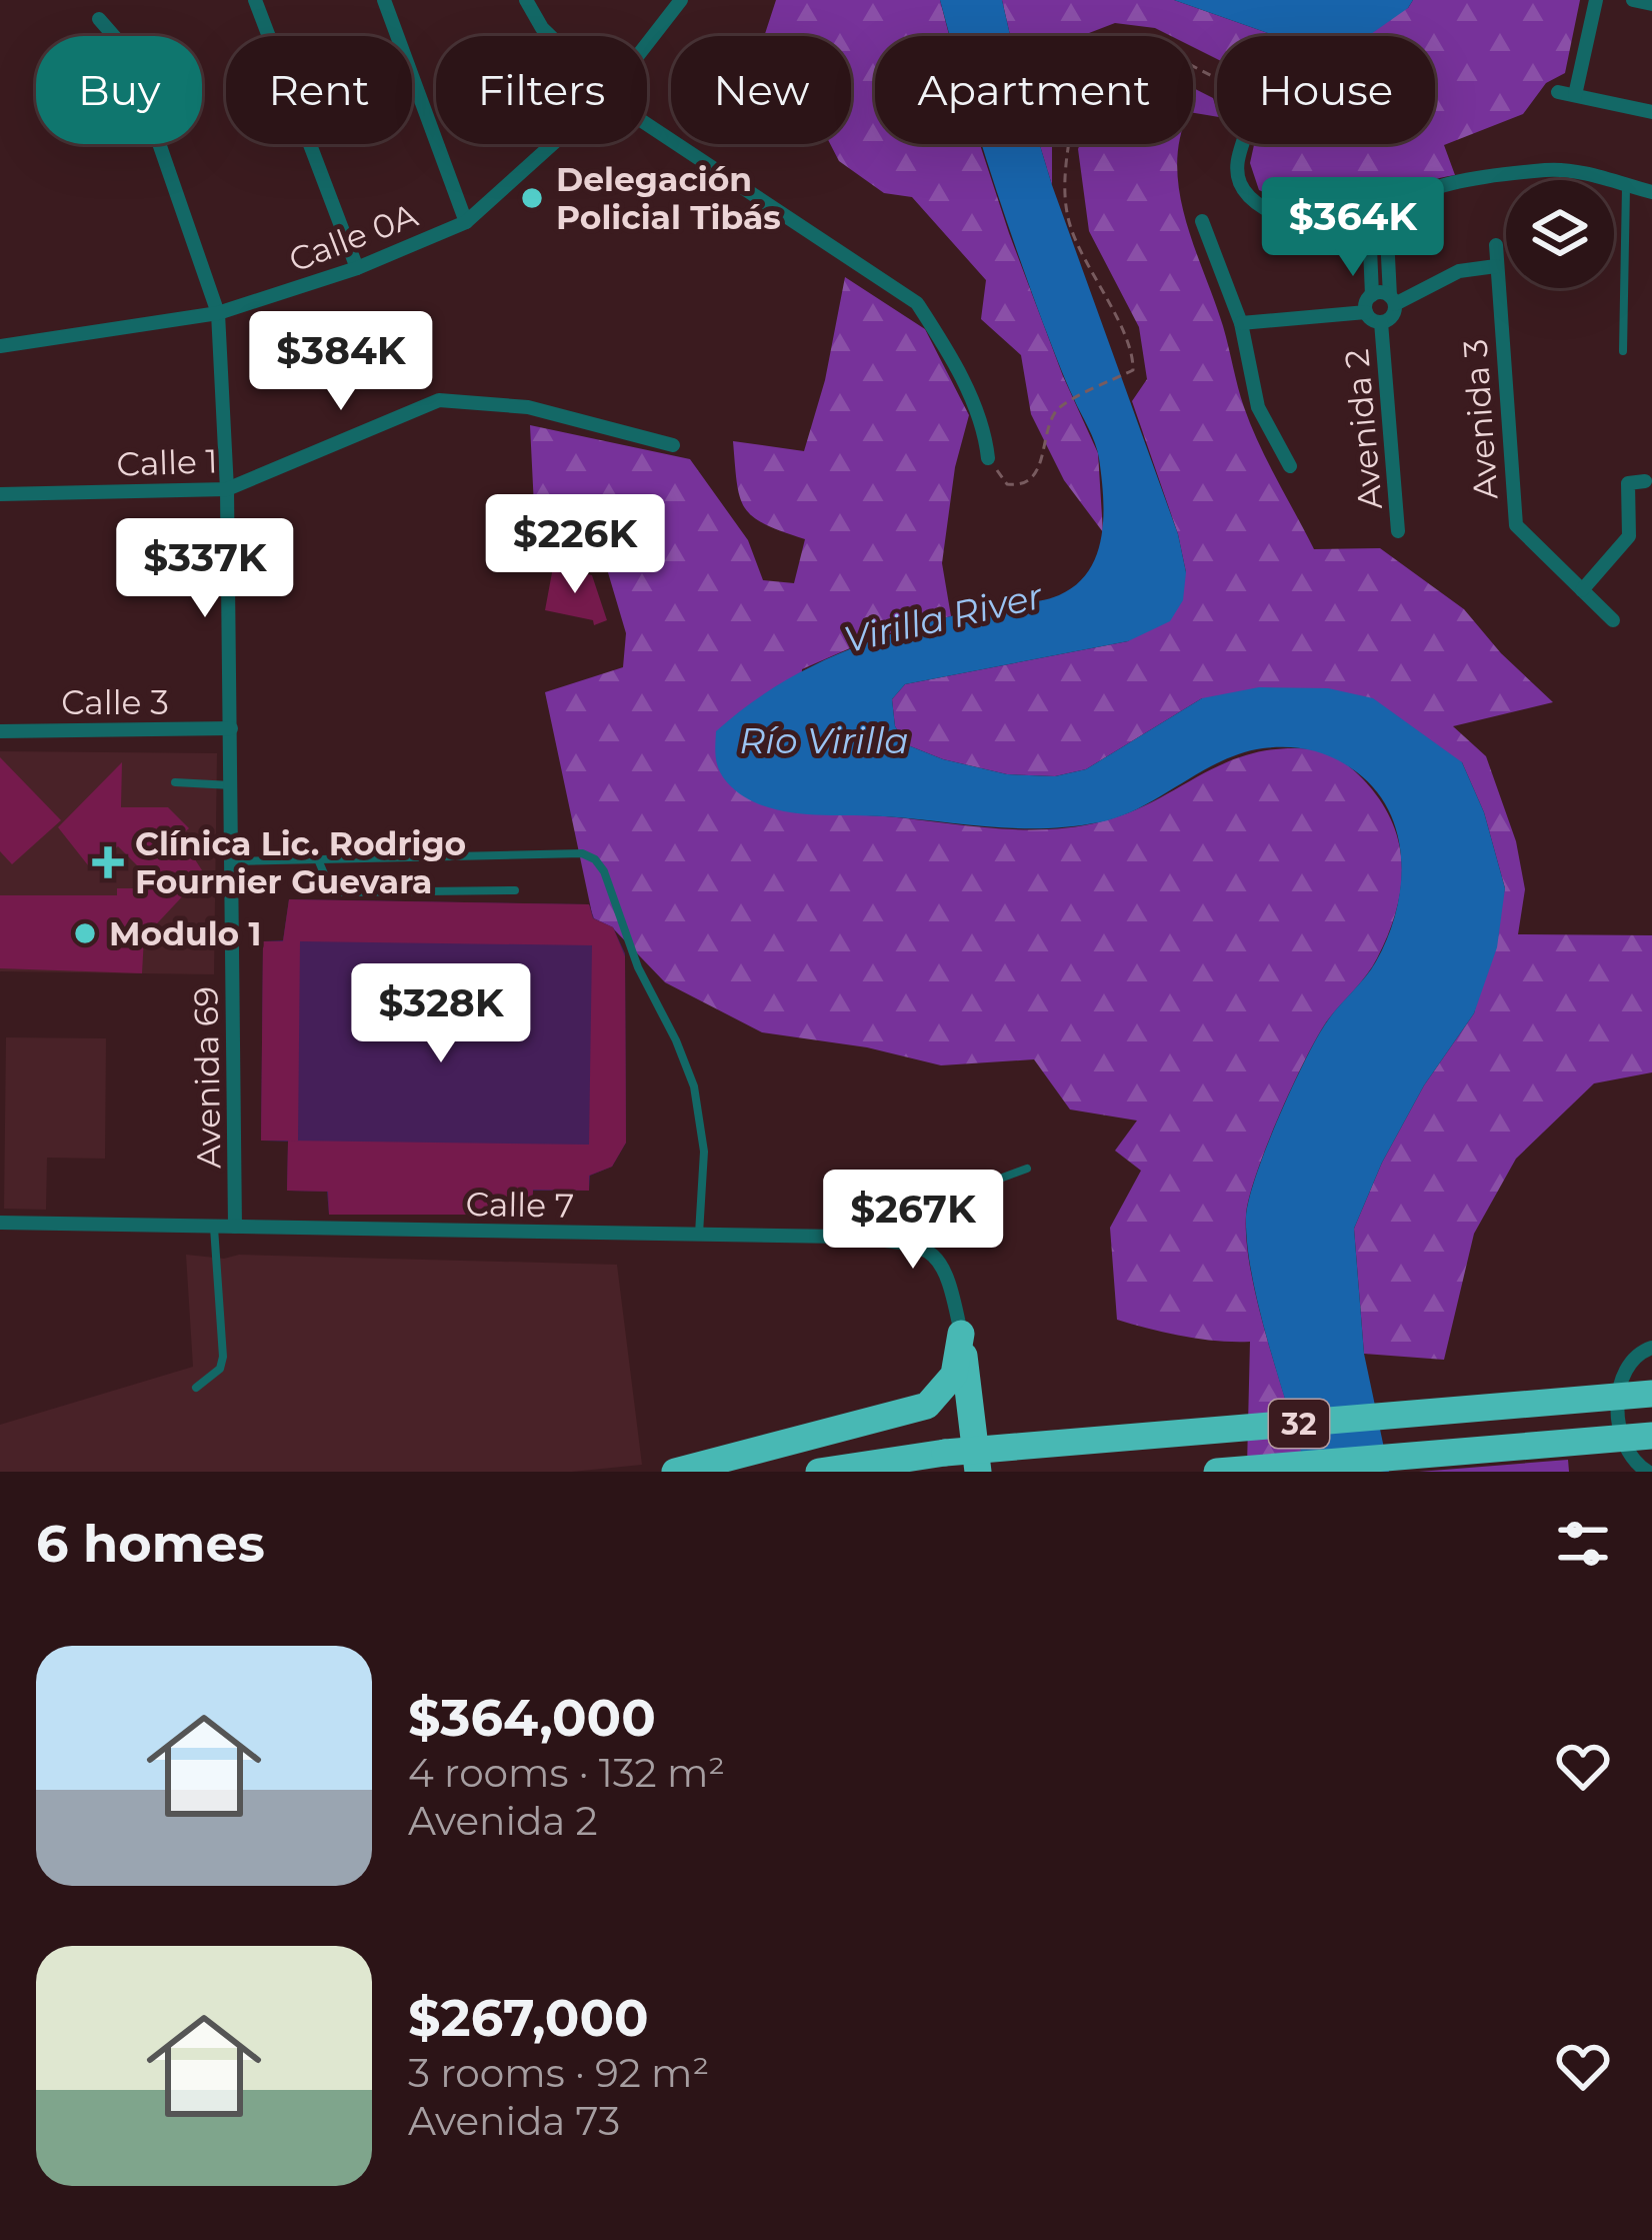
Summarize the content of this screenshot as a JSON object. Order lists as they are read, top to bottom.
{
  "streets": {
    "highway": ["32"],
    "street": [
      "Calle 0A",
      "Avenida 3",
      "Avenida 2",
      "Calle 1",
      "Calle 3",
      "Avenida 69",
      "Calle 7"
    ]
  },
  "crossings": [
    ["Calle 0A", "Avenida 69"],
    ["Calle 1", "Avenida 69"],
    ["Calle 3", "Avenida 69"],
    ["Avenida 69", "Calle 7"]
  ],
  "water": ["Virilla River", "Río Virilla"],
  "places": {
    "other": ["Delegación Policial Tibás", "Modulo 1"],
    "health": ["Clínica Lic. Rodrigo Fournier Guevara"]
  },
  "page": {
    "chip": [
      "Buy",
      "Rent",
      "Filters",
      "New",
      "Apartment",
      "House"
    ],
    "price": [
      "$364K",
      "$384K",
      "$226K",
      "$337K",
      "$328K",
      "$267K"
    ],
    "heading": "6 homes",
    "list": [
      {
        "name": "$364,000",
        "note": "4 rooms · 132 m² · Avenida 2"
      },
      {
        "name": "$267,000",
        "note": "3 rooms · 92 m² · Avenida 73"
      }
    ]
  }
}
